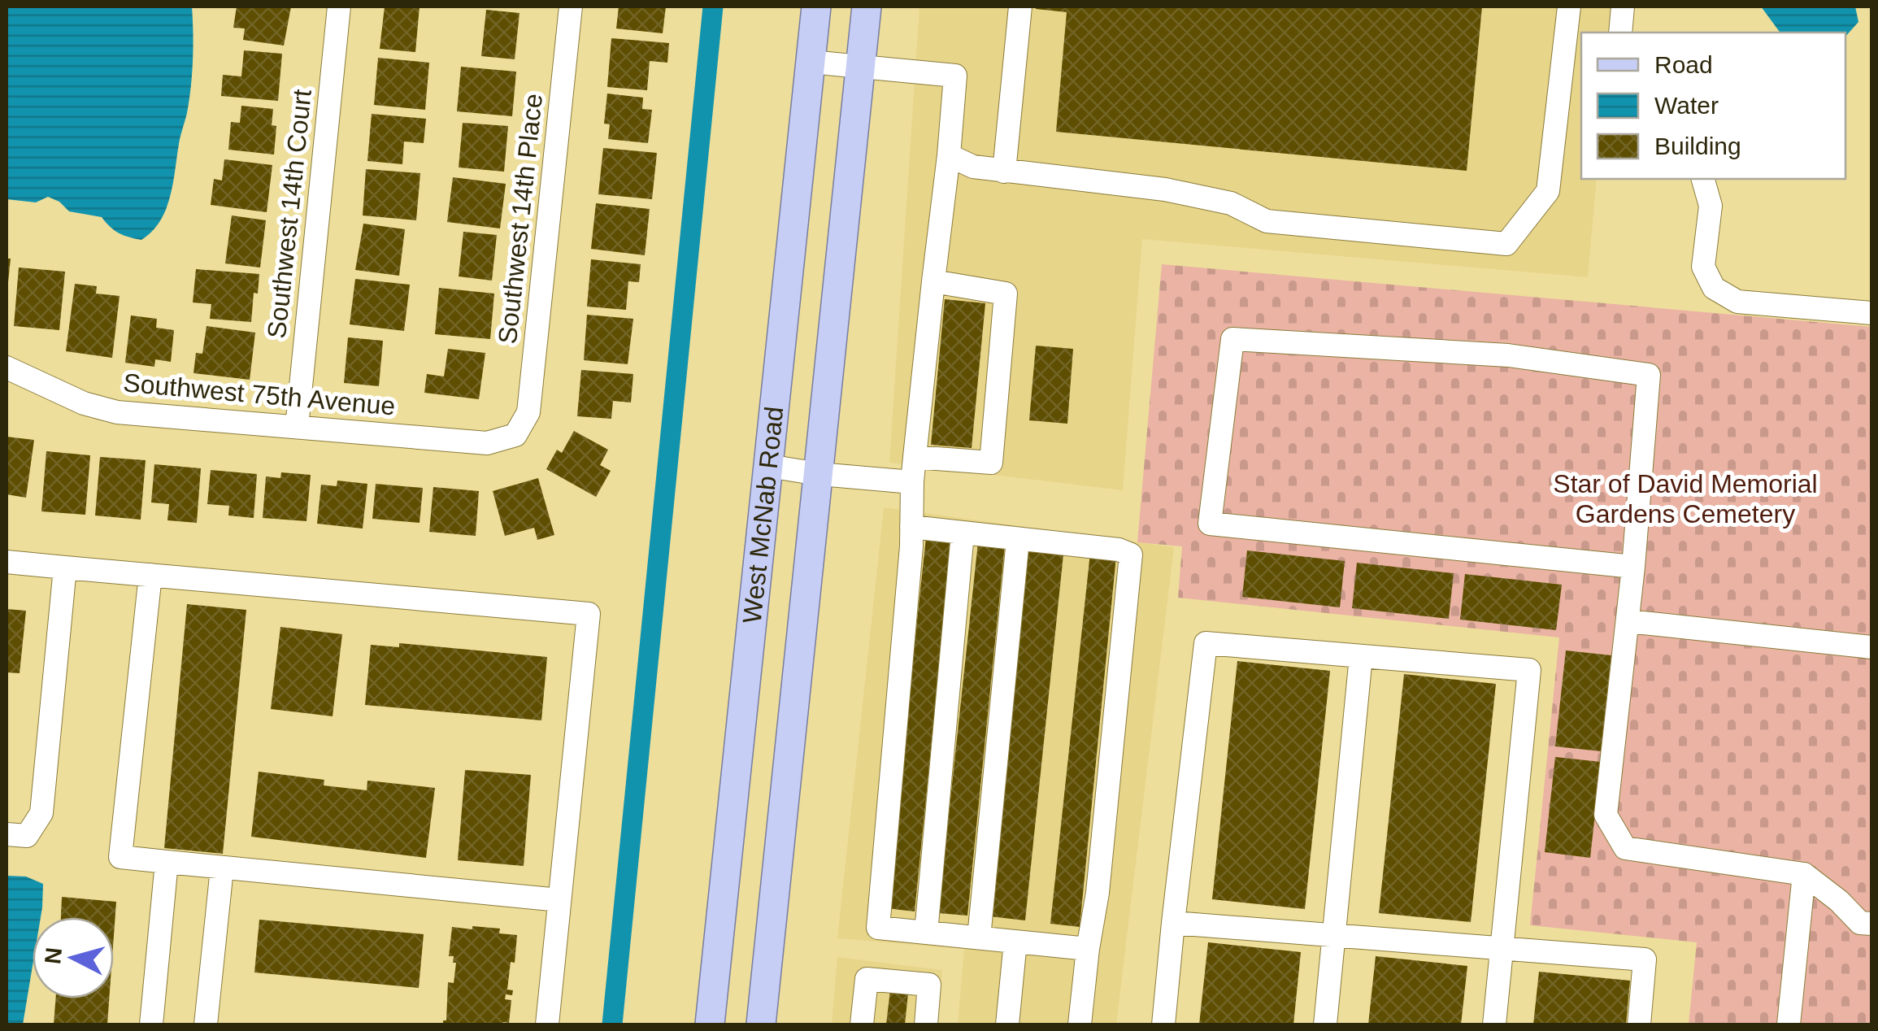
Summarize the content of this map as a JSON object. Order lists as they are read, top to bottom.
{
  "streets": {
    "main road": ["West McNab Road"],
    "street": ["Southwest 14th Court", "Southwest 14th Place", "Southwest 75th Avenue"]
  },
  "crossings": [
    ["Southwest 14th Court", "Southwest 75th Avenue"],
    ["Southwest 14th Place", "Southwest 75th Avenue"]
  ],
  "parks": ["Star of David Memorial Gardens Cemetery"],
  "legend": ["Road", "Water", "Building"],
  "north": "left"
}
